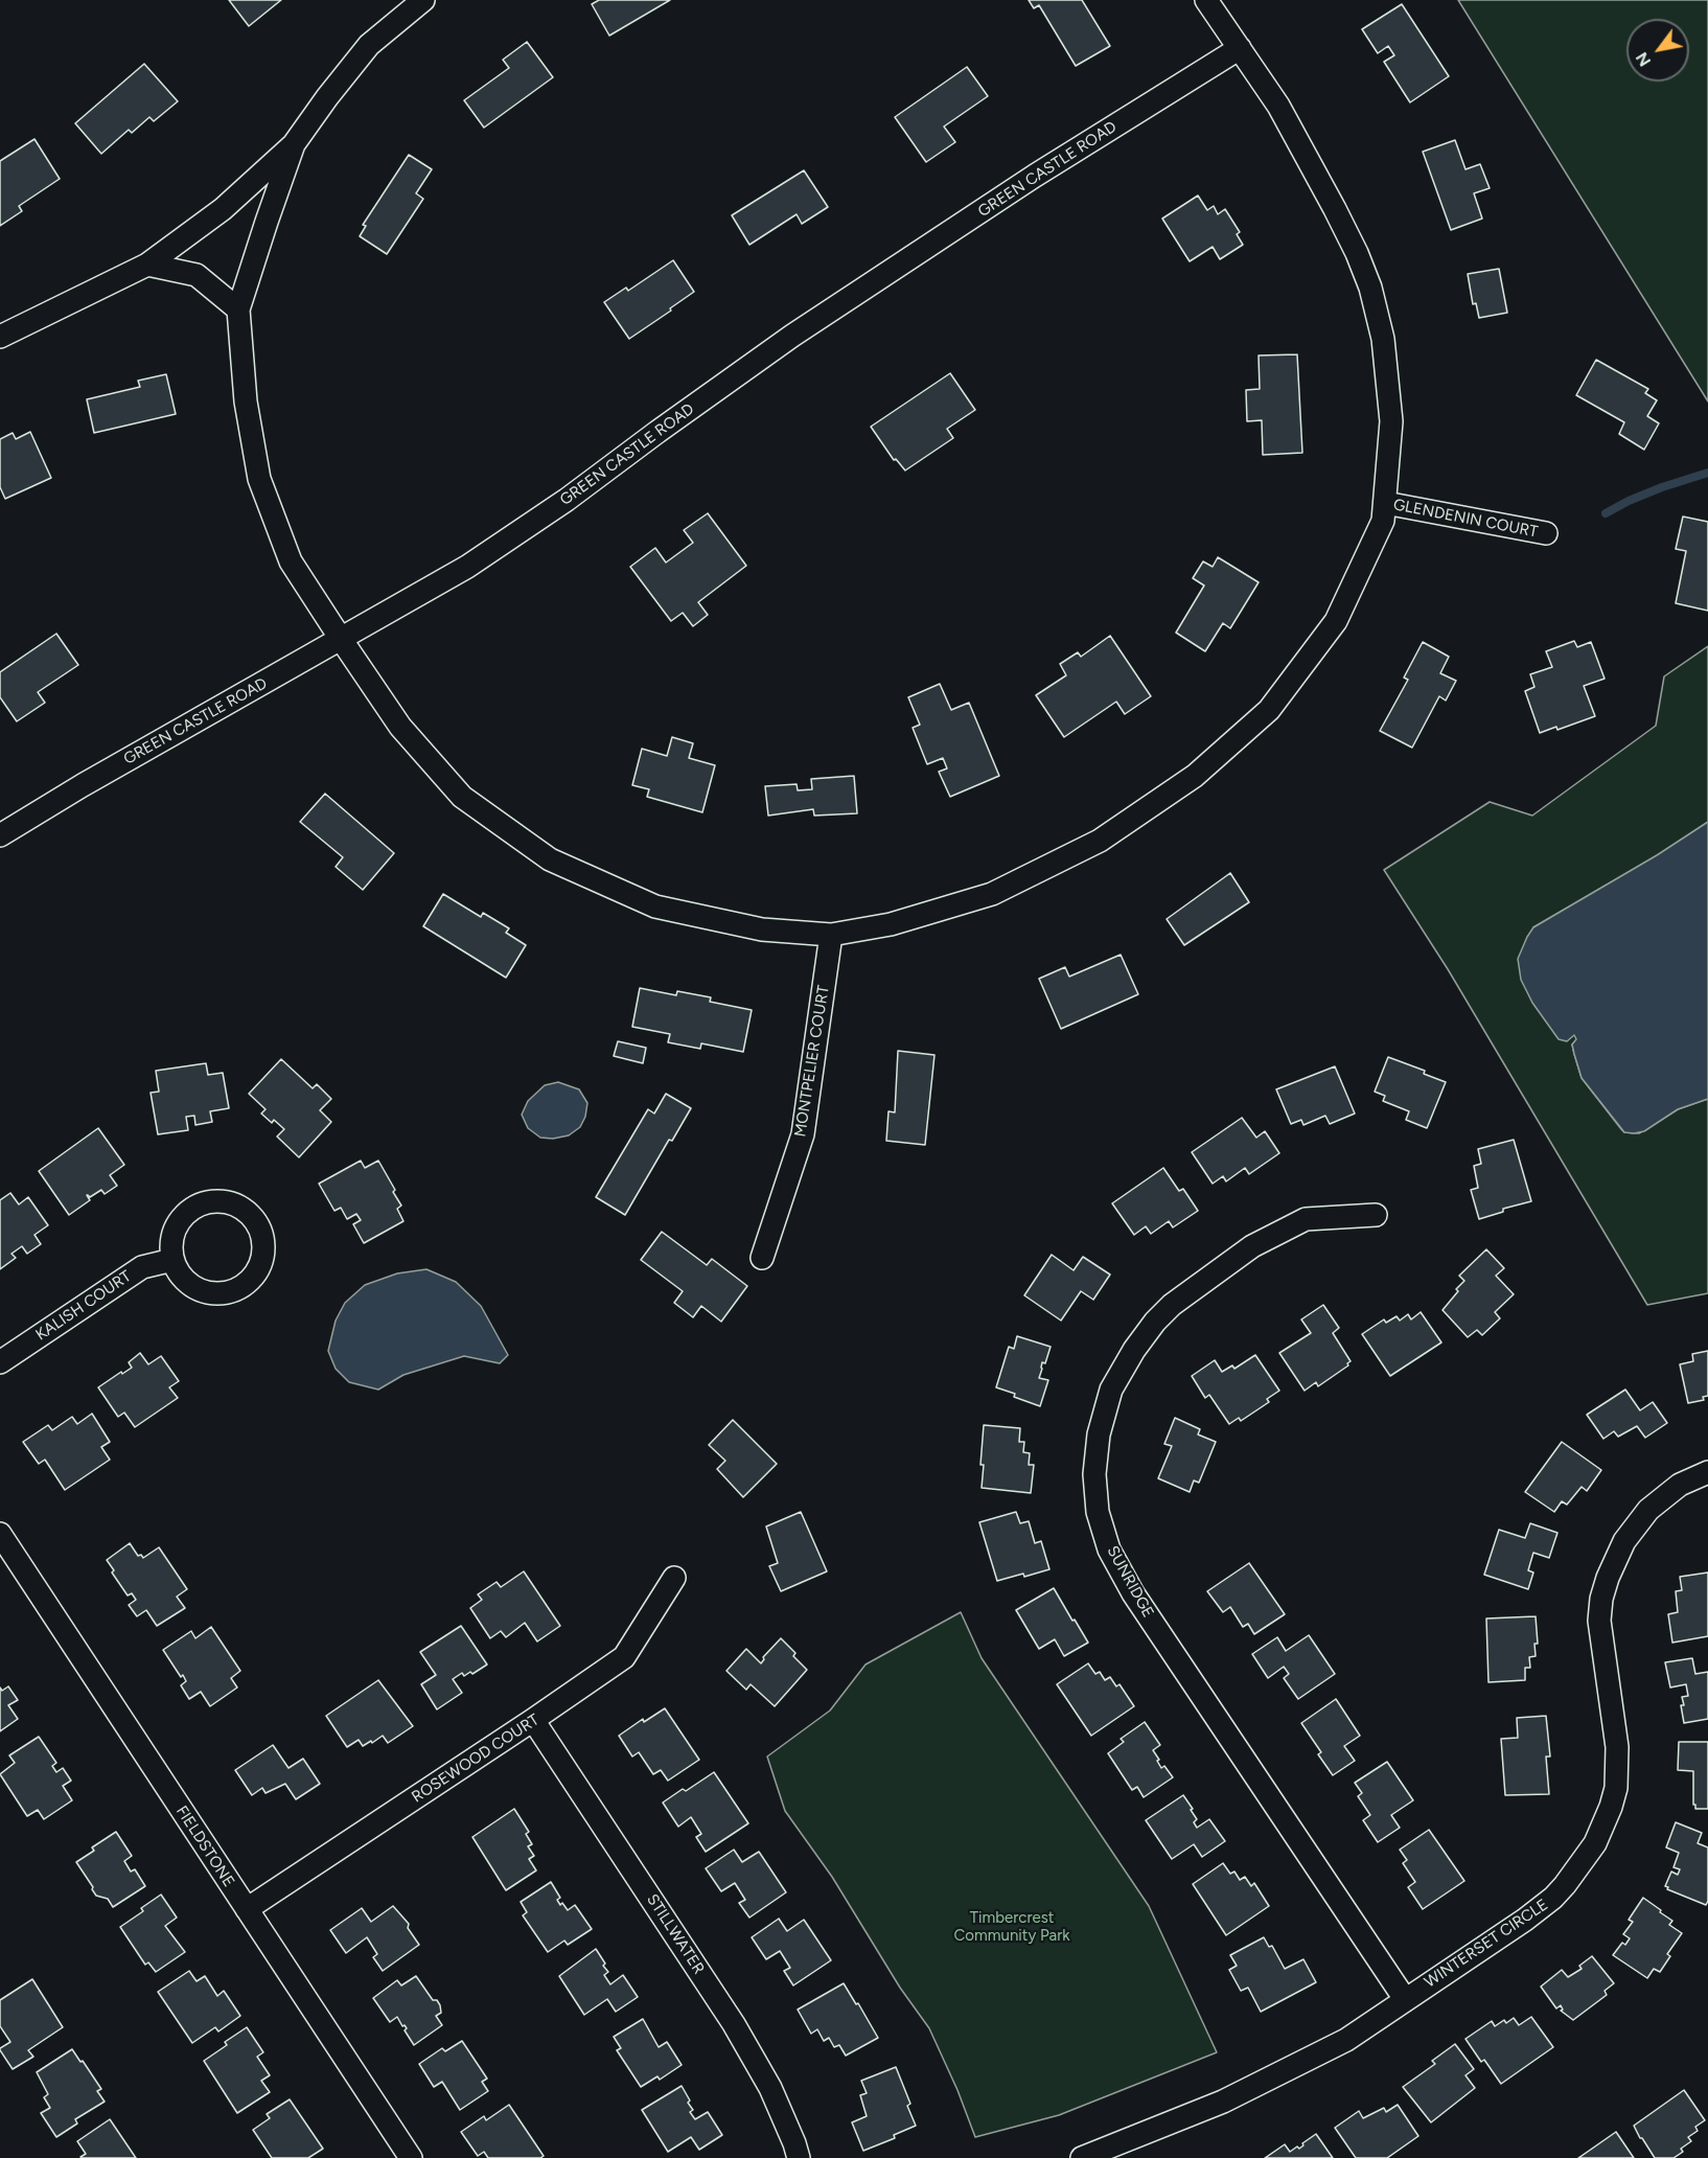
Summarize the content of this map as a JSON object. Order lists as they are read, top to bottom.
{
  "streets": {
    "street": [
      "GREEN CASTLE ROAD",
      "GLENDENIN COURT",
      "MONTPELIER COURT",
      "KALISH COURT",
      "SUNRIDGE",
      "ROSEWOOD COURT",
      "FIELDSTONE",
      "STILLWATER",
      "WINTERSET CIRCLE"
    ]
  },
  "crossings": [
    ["SUNRIDGE", "WINTERSET CIRCLE"],
    ["ROSEWOOD COURT", "FIELDSTONE"],
    ["ROSEWOOD COURT", "STILLWATER"]
  ],
  "parks": ["Timbercrest Community Park"],
  "north": "bottom left"
}
